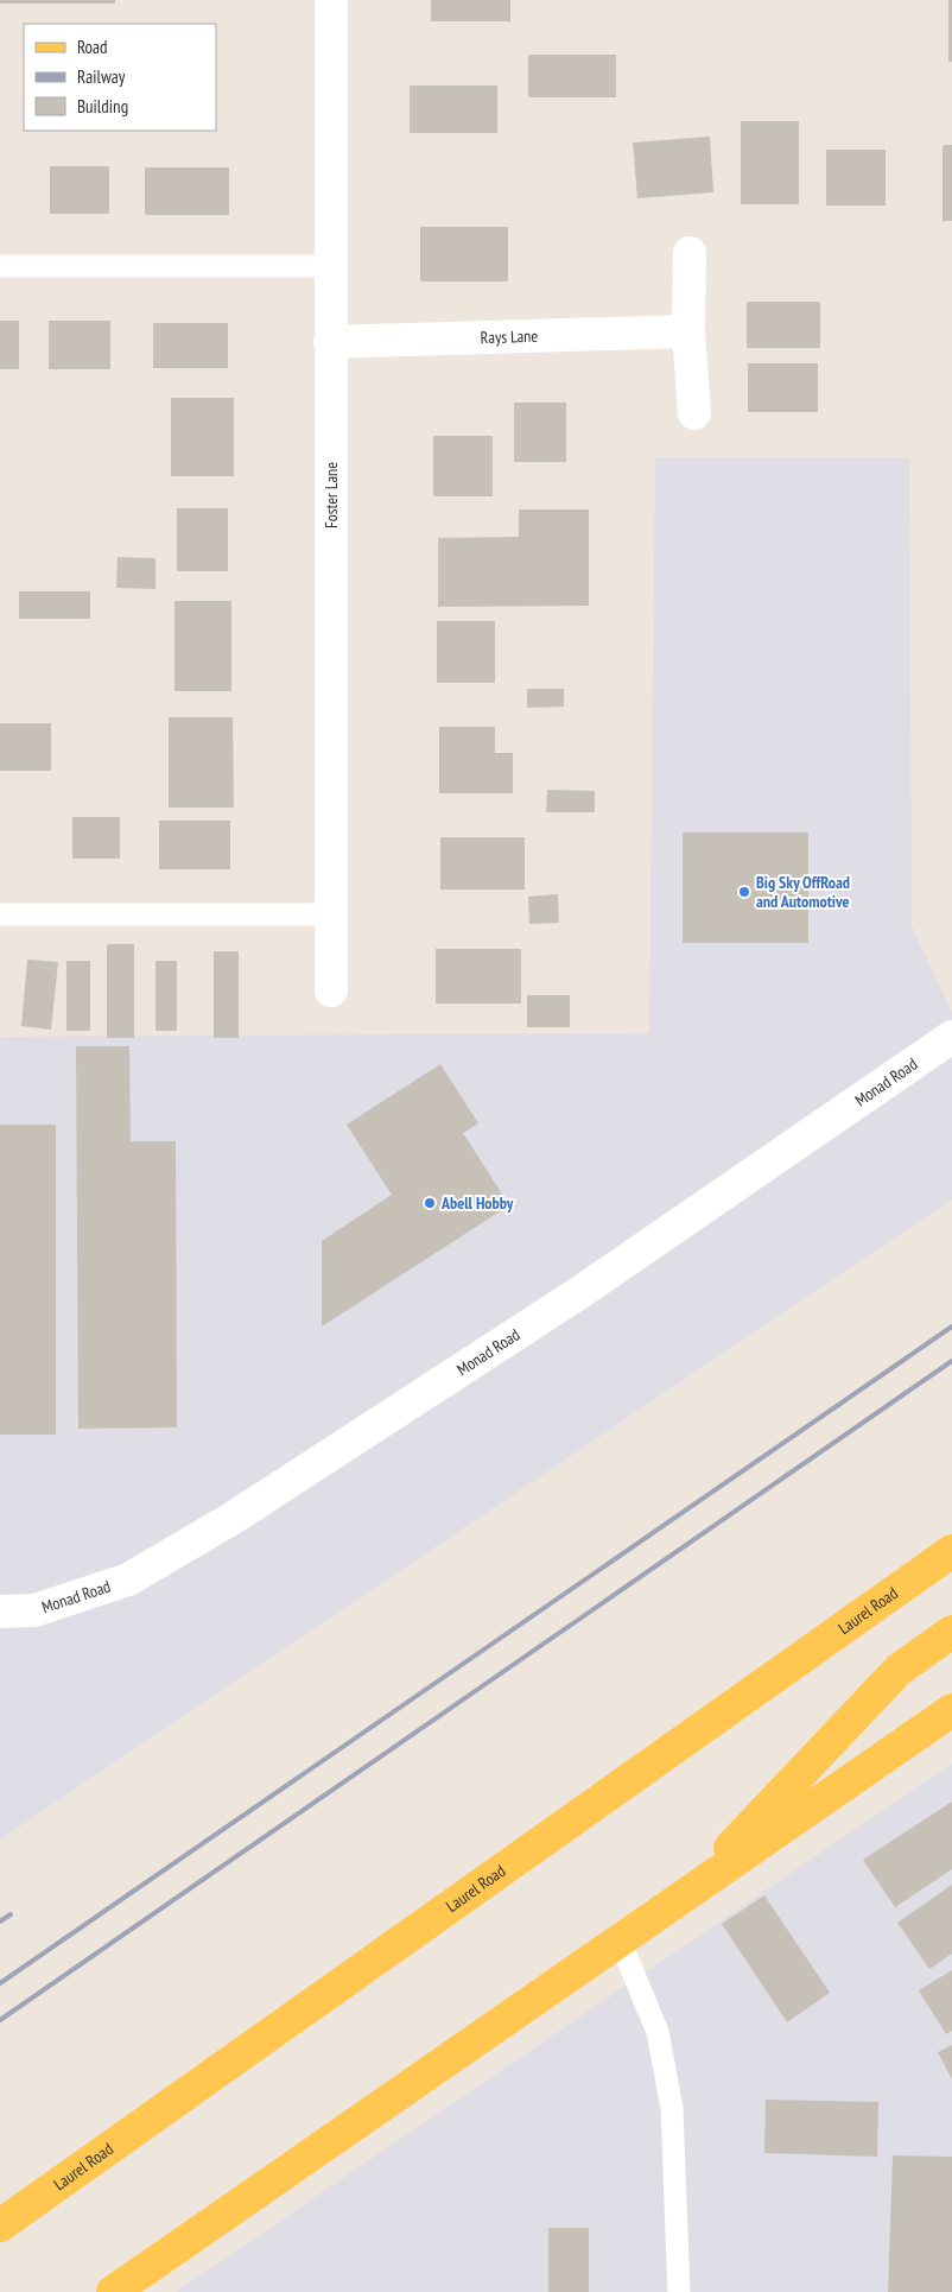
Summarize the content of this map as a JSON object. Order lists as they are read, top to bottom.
{
  "streets": {
    "main road": ["Laurel Road"],
    "street": ["Rays Lane", "Foster Lane", "Monad Road"]
  },
  "crossings": [
    ["Rays Lane", "Foster Lane"]
  ],
  "places": ["Big Sky OffRoad and Automotive", "Abell Hobby"],
  "legend": ["Road", "Railway", "Building"]
}
